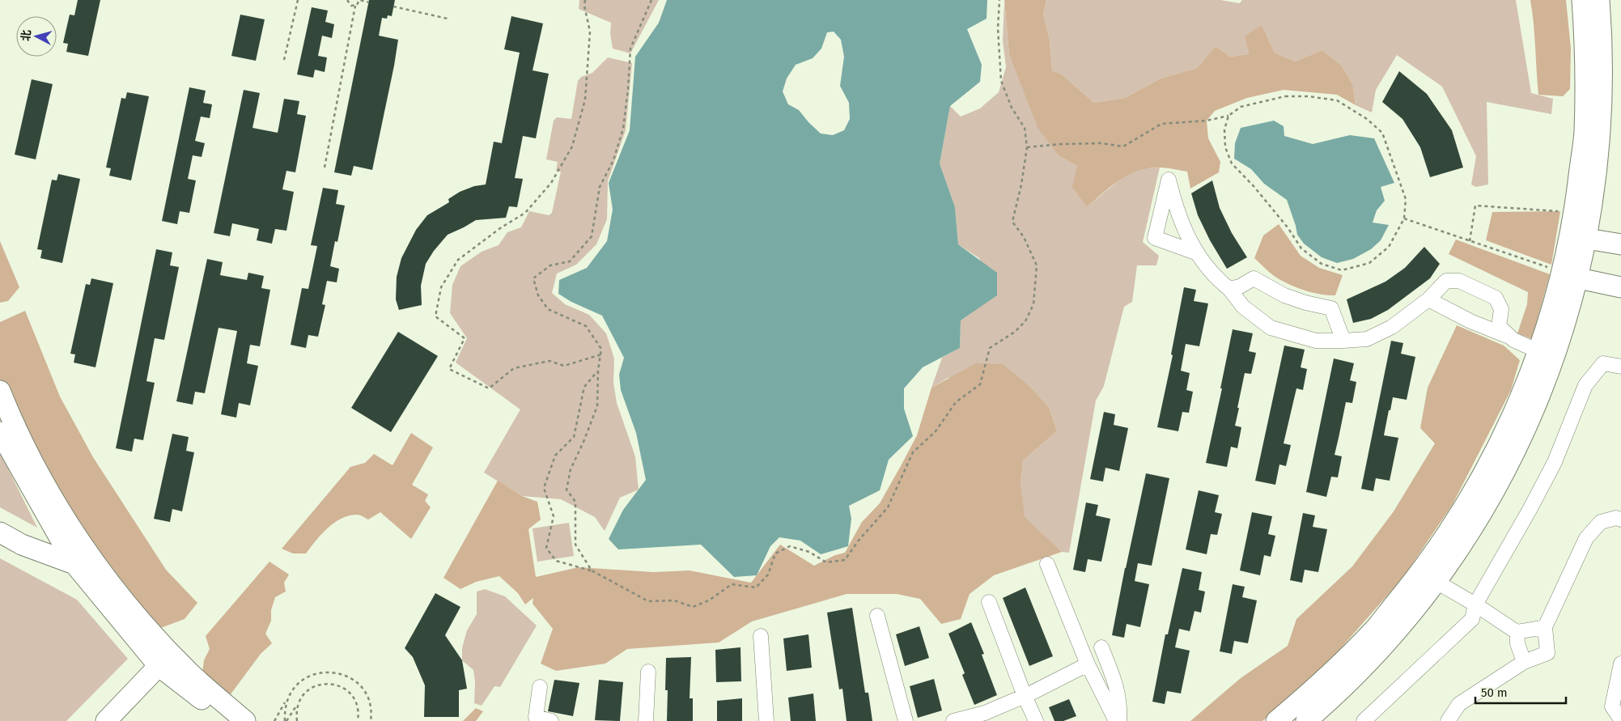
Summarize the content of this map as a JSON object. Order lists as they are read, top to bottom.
{
  "scale_bar": "50 m",
  "north": "left"
}
